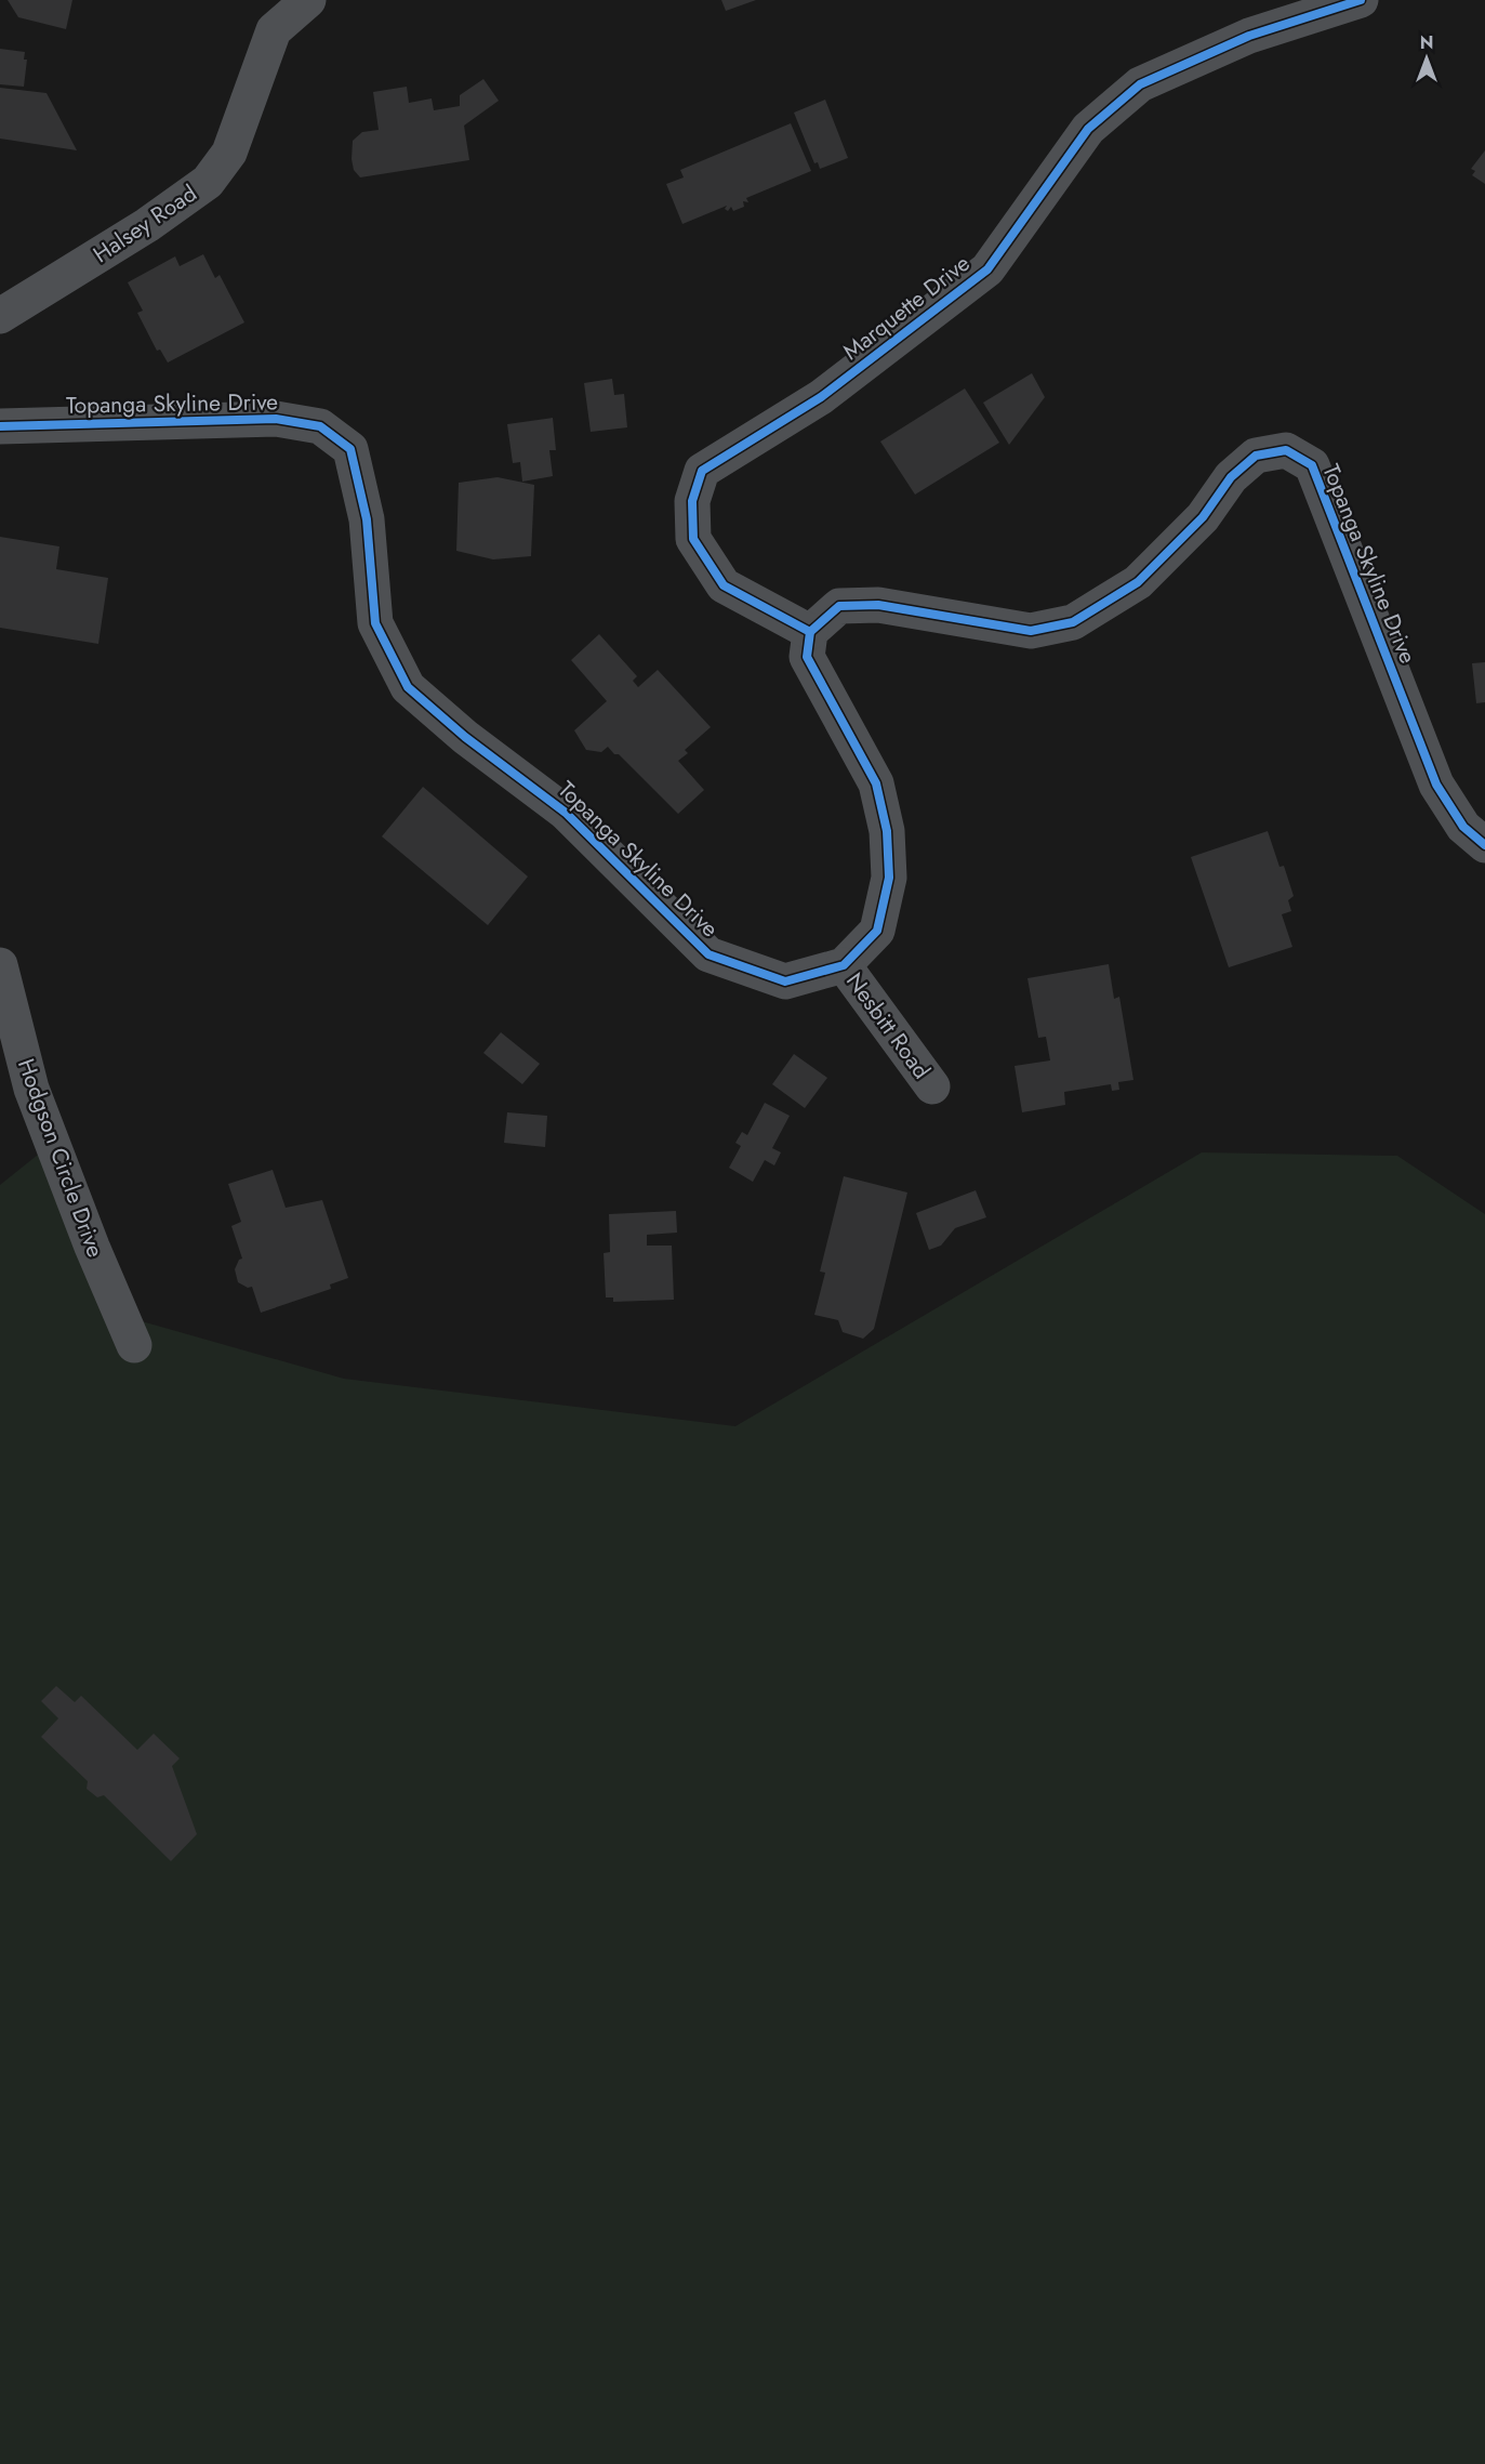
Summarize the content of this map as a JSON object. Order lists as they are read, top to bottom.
{
  "streets": {
    "street": [
      "Halsey Road",
      "Marquette Drive",
      "Topanga Skyline Drive",
      "Nesbitt Road",
      "Hodgson Circle Drive"
    ]
  },
  "crossings": [
    ["Marquette Drive", "Topanga Skyline Drive"],
    ["Topanga Skyline Drive", "Nesbitt Road"]
  ],
  "north": "top"
}
